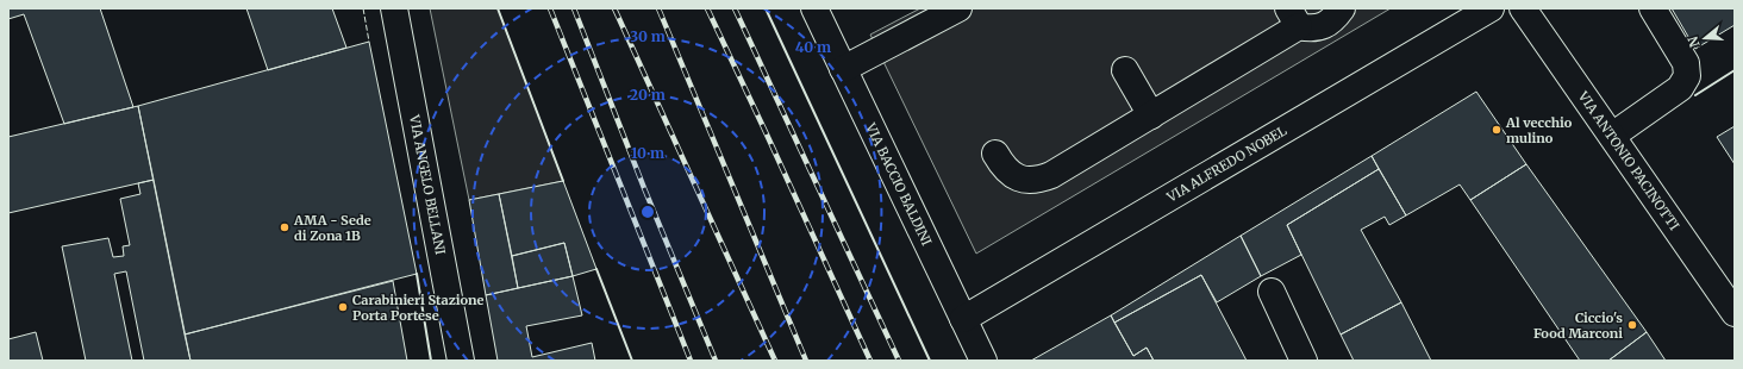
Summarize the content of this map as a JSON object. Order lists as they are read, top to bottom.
{
  "streets": {
    "street": [
      "VIA ANTONIO PACINOTTI",
      "VIA ALFREDO NOBEL",
      "VIA ANGELO BELLANI",
      "VIA BACCIO BALDINI"
    ]
  },
  "crossings": [
    ["VIA ALFREDO NOBEL", "VIA BACCIO BALDINI"]
  ],
  "places": [
    "Al vecchio mulino",
    "AMA - Sede di Zona 1B",
    "Carabinieri Stazione Porta Portese",
    "Ciccio's Food Marconi"
  ],
  "north": "left",
  "rings": [
    "30 m",
    "40 m",
    "20 m",
    "10 m"
  ]
}
